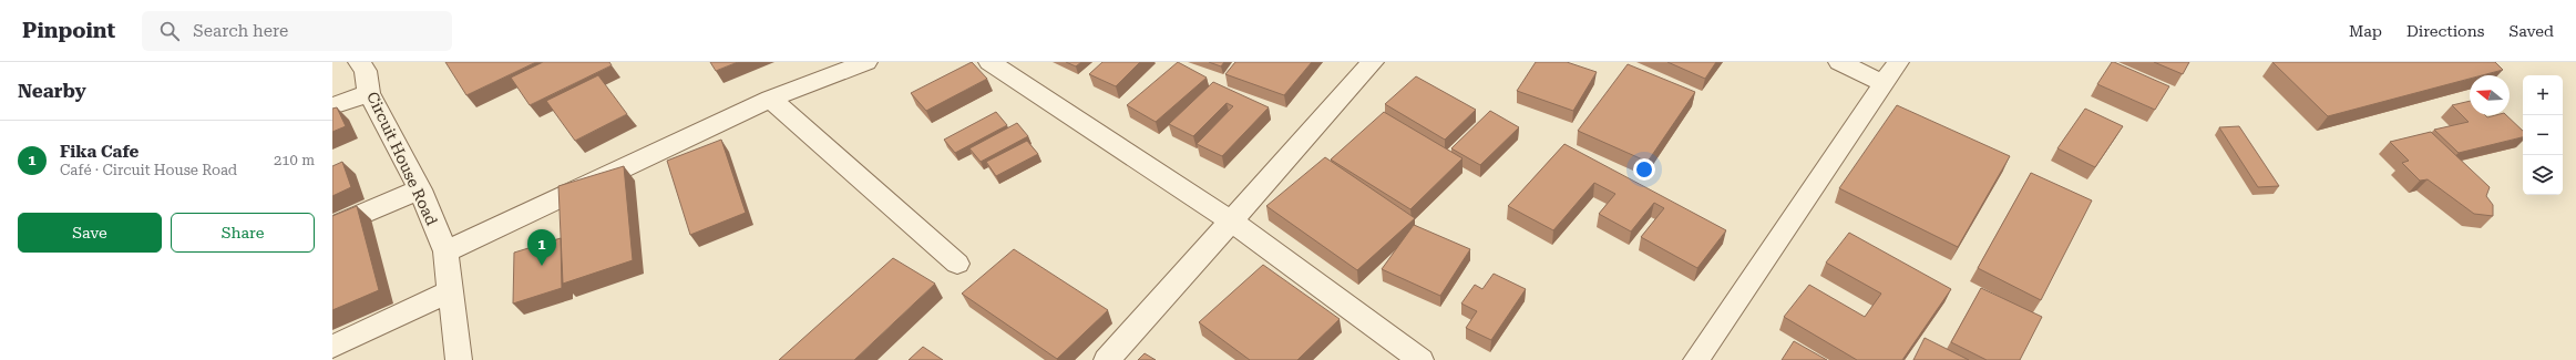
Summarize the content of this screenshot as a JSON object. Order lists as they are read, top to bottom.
{
  "streets": {
    "street": ["Circuit House Road"]
  },
  "north": "left",
  "page": {
    "header": "Pinpoint",
    "search": "Search here",
    "nav": ["Map", "Directions", "Saved"],
    "heading": "Nearby",
    "map_buttons": ["+", "−"],
    "list": [
      {
        "mark": "1",
        "name": "Fika Cafe",
        "note": "Café · Circuit House Road",
        "value": "210 m"
      }
    ],
    "buttons": ["Save", "Share"],
    "pins": "1"
  }
}
